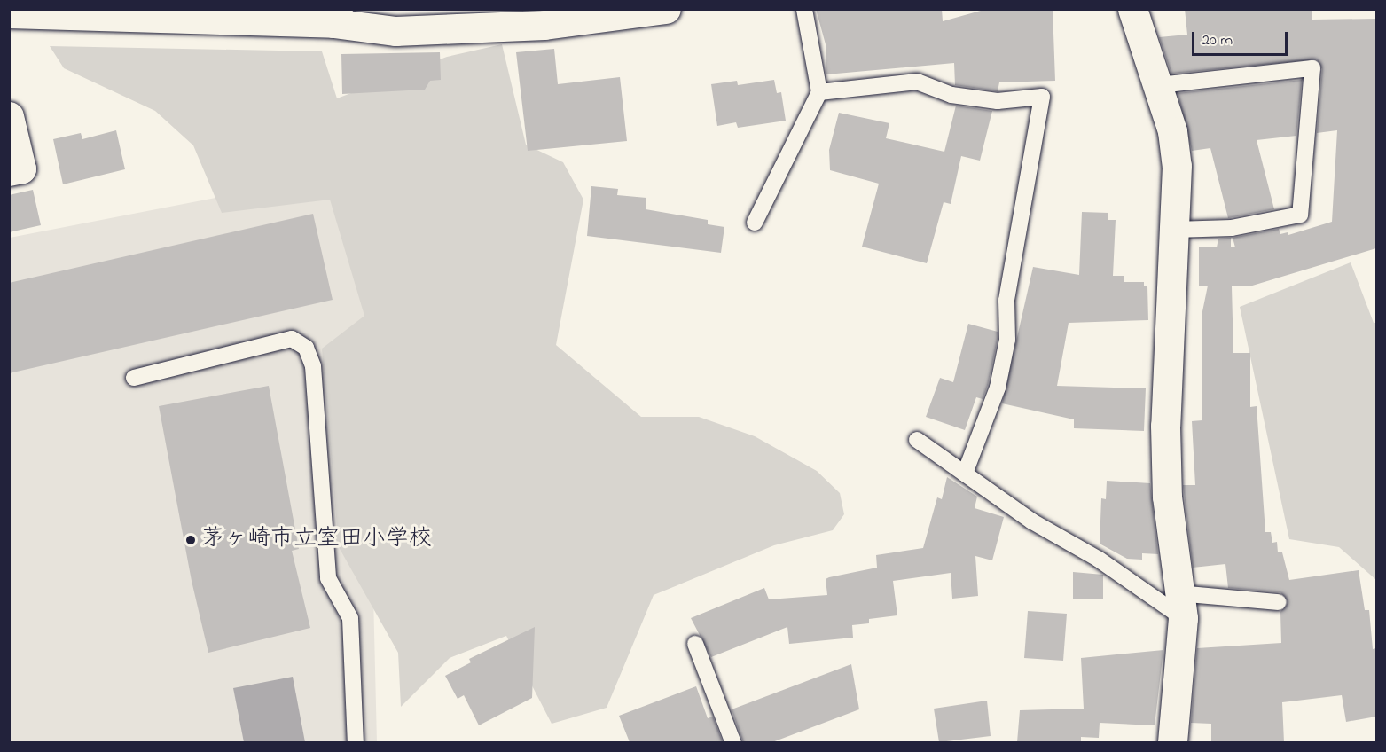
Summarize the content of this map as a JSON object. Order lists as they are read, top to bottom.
{
  "places": ["茅ヶ崎市立室田小学校"],
  "scale_bar": "20 m"
}
